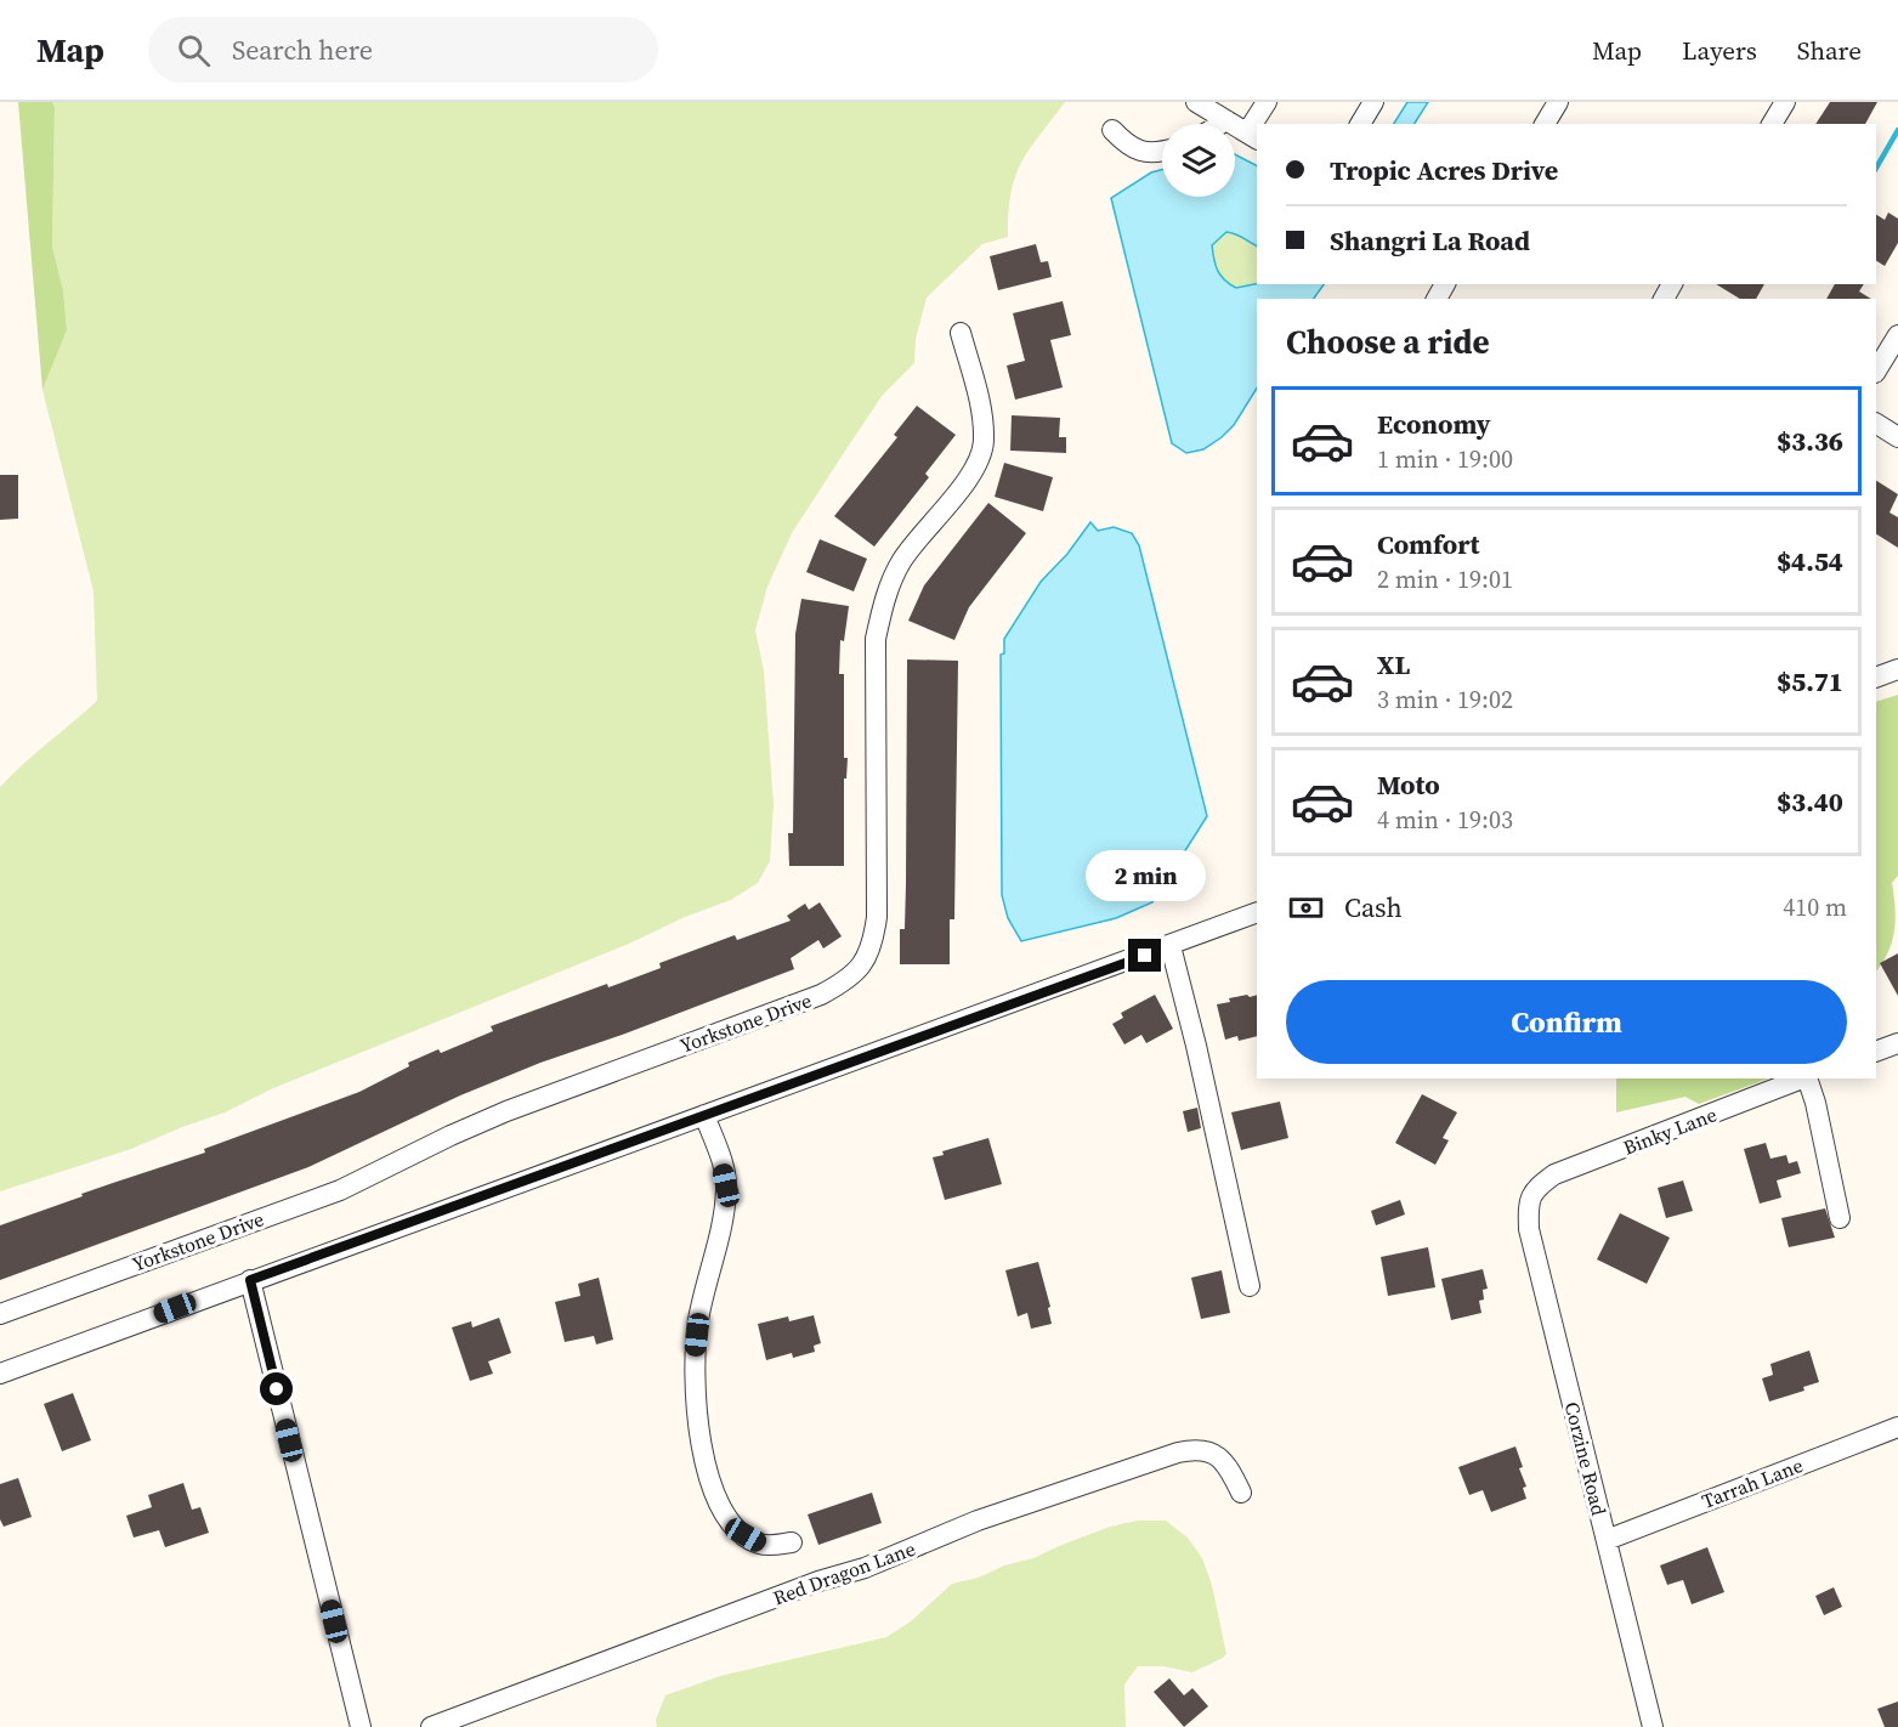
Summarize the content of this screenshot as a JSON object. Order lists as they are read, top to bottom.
{
  "streets": {
    "street": [
      "Yorkstone Drive",
      "Binky Lane",
      "Corzine Road",
      "Tarrah Lane",
      "Red Dragon Lane"
    ]
  },
  "crossings": [
    ["Binky Lane", "Corzine Road"],
    ["Corzine Road", "Tarrah Lane"]
  ],
  "page": {
    "header": "Map",
    "search": "Search here",
    "nav": ["Map", "Layers", "Share"],
    "banner": ["Tropic Acres Drive", "Shangri La Road"],
    "heading": "Choose a ride",
    "list": [
      {
        "name": "Economy",
        "note": "1 min · 19:00",
        "value": "$3.36"
      },
      {
        "name": "Comfort",
        "note": "2 min · 19:01",
        "value": "$4.54"
      },
      {
        "name": "XL",
        "note": "3 min · 19:02",
        "value": "$5.71"
      },
      {
        "name": "Moto",
        "note": "4 min · 19:03",
        "value": "$3.40"
      }
    ],
    "bubble": "2 min",
    "pay": ["Cash", "410 m"],
    "buttons": "Confirm"
  }
}
